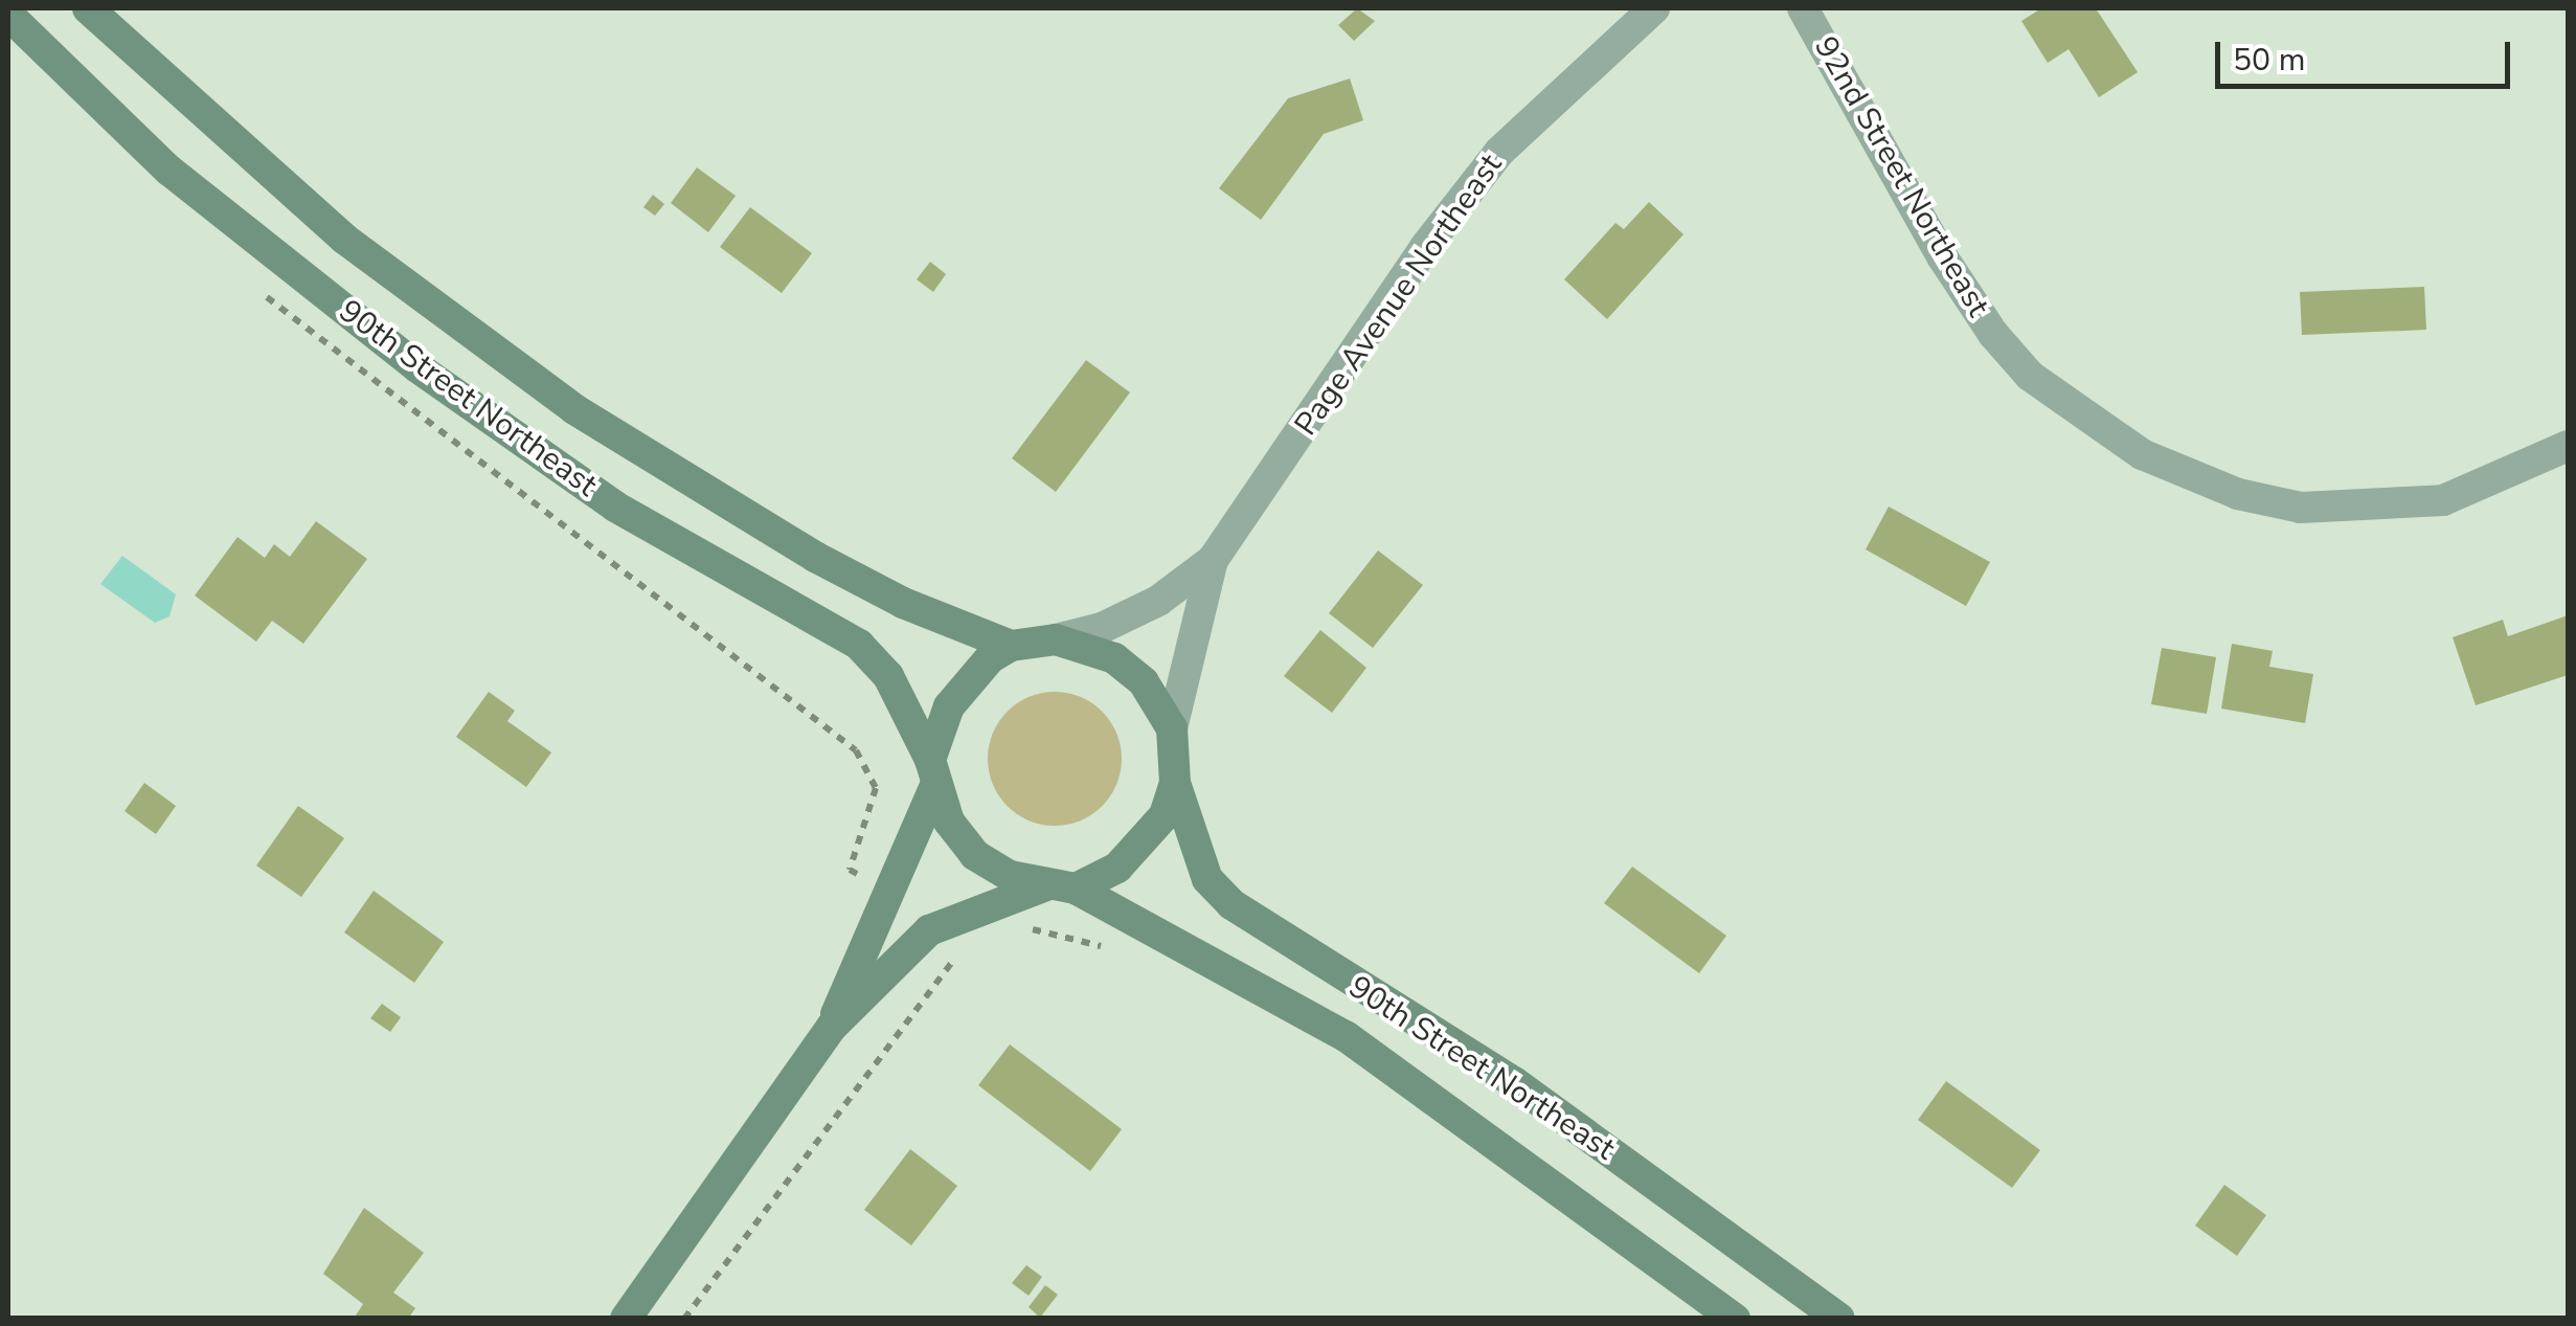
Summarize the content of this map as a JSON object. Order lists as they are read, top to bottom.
{
  "streets": {
    "main road": ["90th Street Northeast"],
    "street": ["92nd Street Northeast", "Page Avenue Northeast"]
  },
  "crossings": [
    ["Page Avenue Northeast", "90th Street Northeast"]
  ],
  "scale_bar": "50 m"
}
